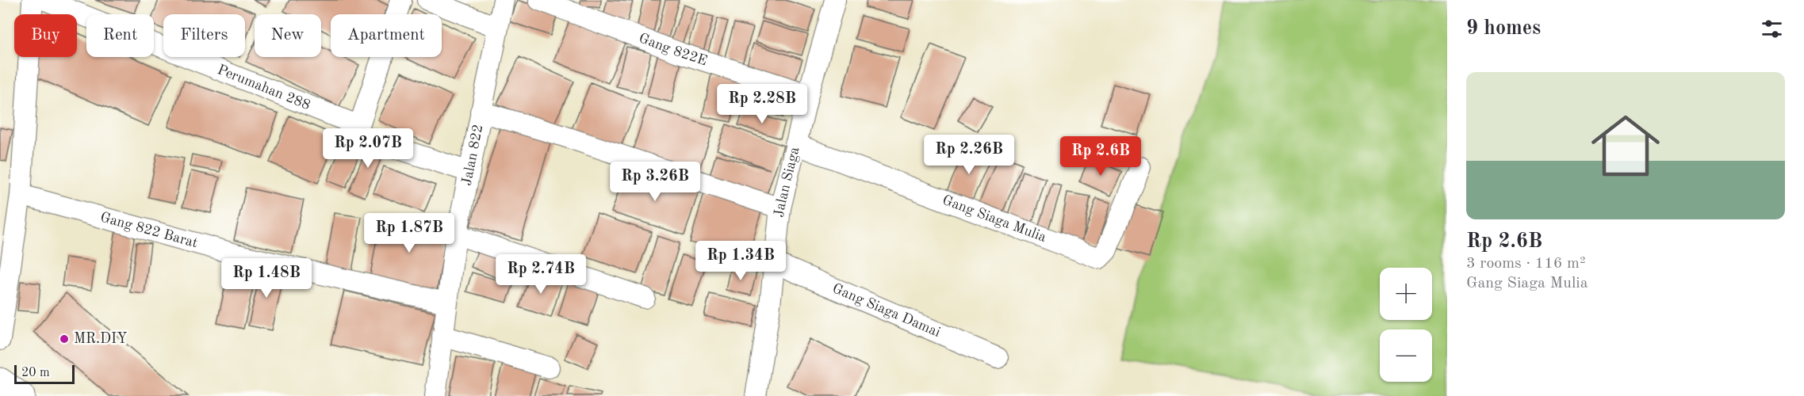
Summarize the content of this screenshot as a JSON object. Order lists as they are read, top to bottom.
{
  "streets": {
    "street": [
      "Gang 822E",
      "Perumahan 288",
      "Jalan 822",
      "Jalan Siaga",
      "Gang Siaga Mulia",
      "Gang 822 Barat",
      "Gang Siaga Damai"
    ]
  },
  "crossings": [
    ["Gang 822E", "Jalan Siaga"],
    ["Jalan 822", "Gang 822 Barat"],
    ["Jalan Siaga", "Gang Siaga Mulia"],
    ["Jalan Siaga", "Gang Siaga Damai"]
  ],
  "places": ["MR.DIY"],
  "scale_bar": "20 m",
  "page": {
    "heading": "9 homes",
    "chip": [
      "Buy",
      "Rent",
      "Filters",
      "New",
      "Apartment"
    ],
    "list": [
      {
        "name": "Rp 2.6B",
        "note": "3 rooms · 116 m² · Gang Siaga Mulia"
      }
    ],
    "price": [
      "Rp 2.28B",
      "Rp 2.07B",
      "Rp 2.26B",
      "Rp 2.6B",
      "Rp 3.26B",
      "Rp 1.87B",
      "Rp 1.34B",
      "Rp 2.74B",
      "Rp 1.48B"
    ],
    "map_buttons": ["+", "−"],
    "scale": "20 m"
  }
}
